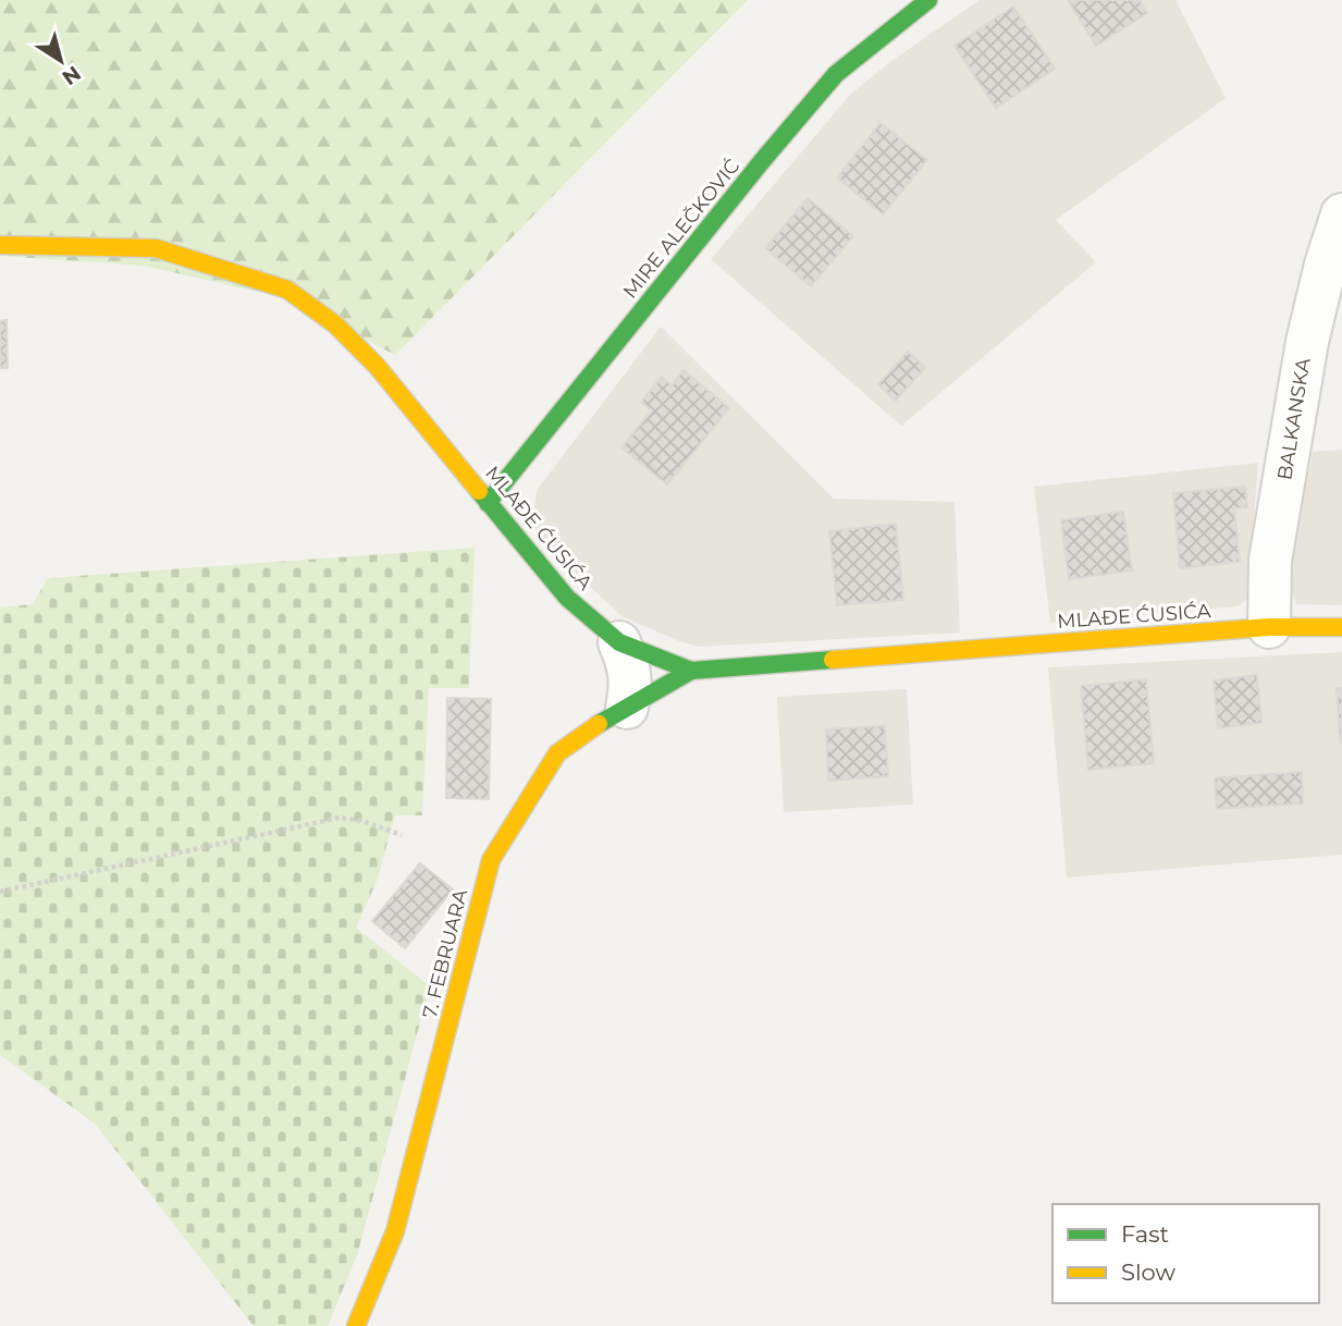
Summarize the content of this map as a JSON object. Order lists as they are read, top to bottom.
{
  "streets": {
    "street": [
      "MIRE ALEČKOVIĆ",
      "BALKANSKA",
      "MLAĐE ĆUSIĆA",
      "7. FEBRUARA"
    ]
  },
  "crossings": [
    ["MIRE ALEČKOVIĆ", "MLAĐE ĆUSIĆA"],
    ["BALKANSKA", "MLAĐE ĆUSIĆA"],
    ["MLAĐE ĆUSIĆA", "7. FEBRUARA"]
  ],
  "legend": ["Fast", "Slow"],
  "north": "bottom right"
}
